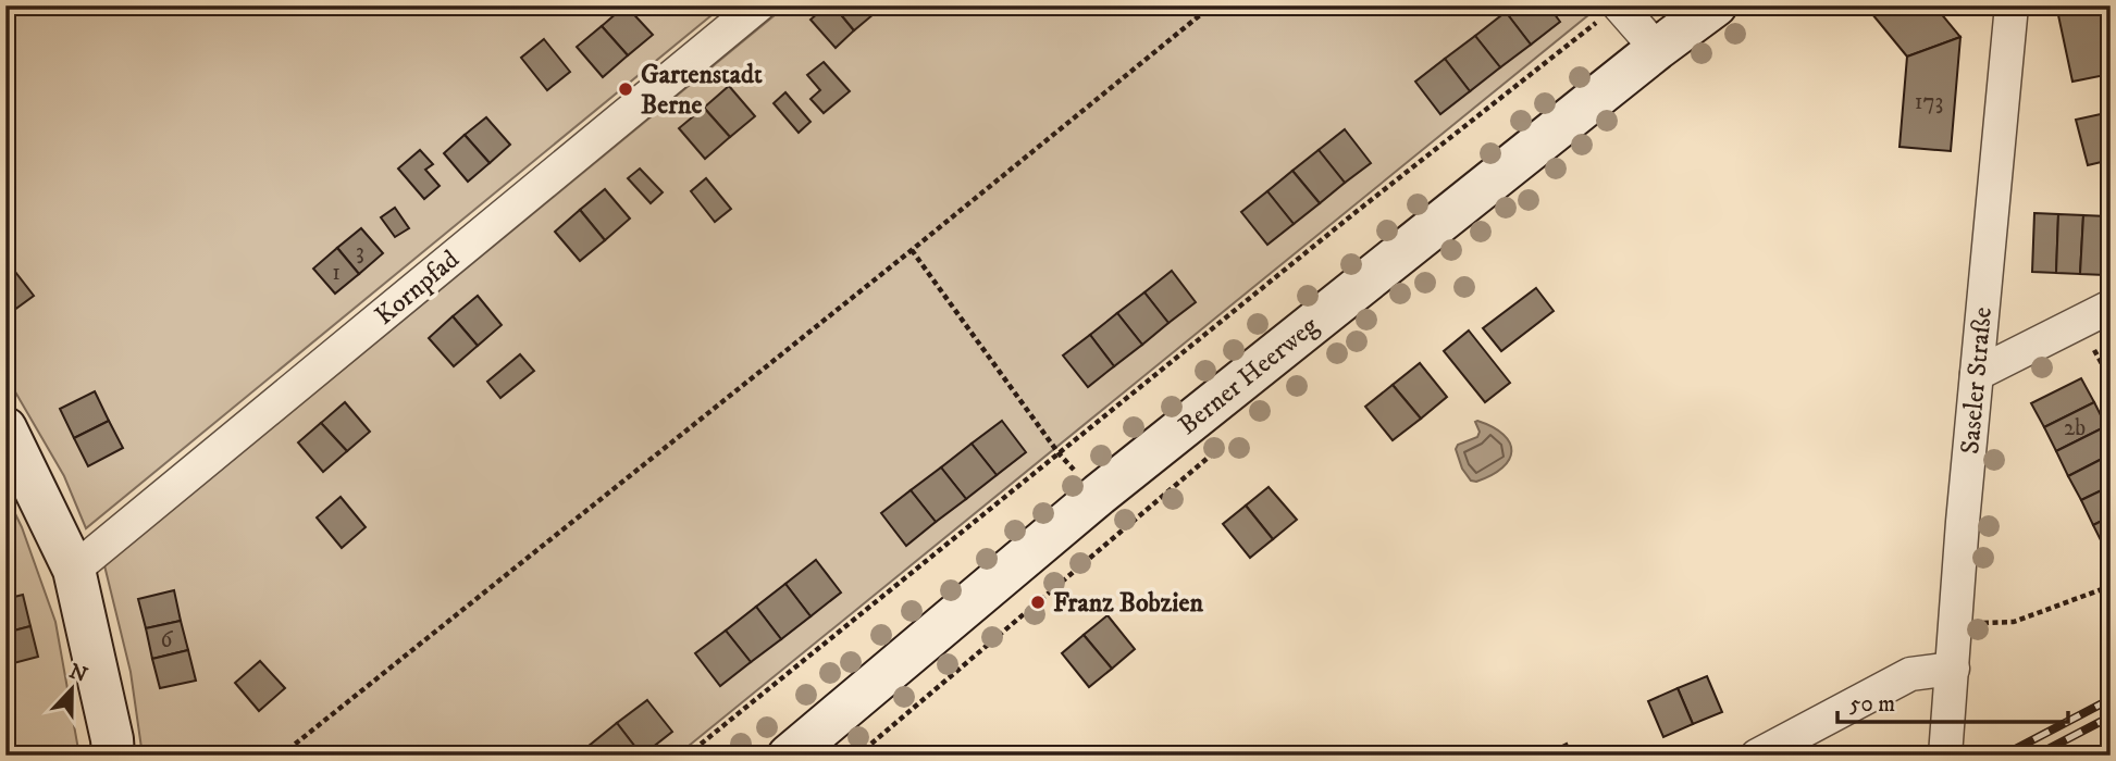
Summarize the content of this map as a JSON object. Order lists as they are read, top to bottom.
{
  "streets": {
    "main road": ["Berner Heerweg"],
    "street": ["Kornpfad", "Saseler Straße"]
  },
  "places": ["Gartenstadt Berne", "Franz Bobzien"],
  "house_numbers": [
    "173",
    "3",
    "1",
    "2b",
    "6"
  ],
  "scale_bar": "50 m",
  "north": "top"
}
